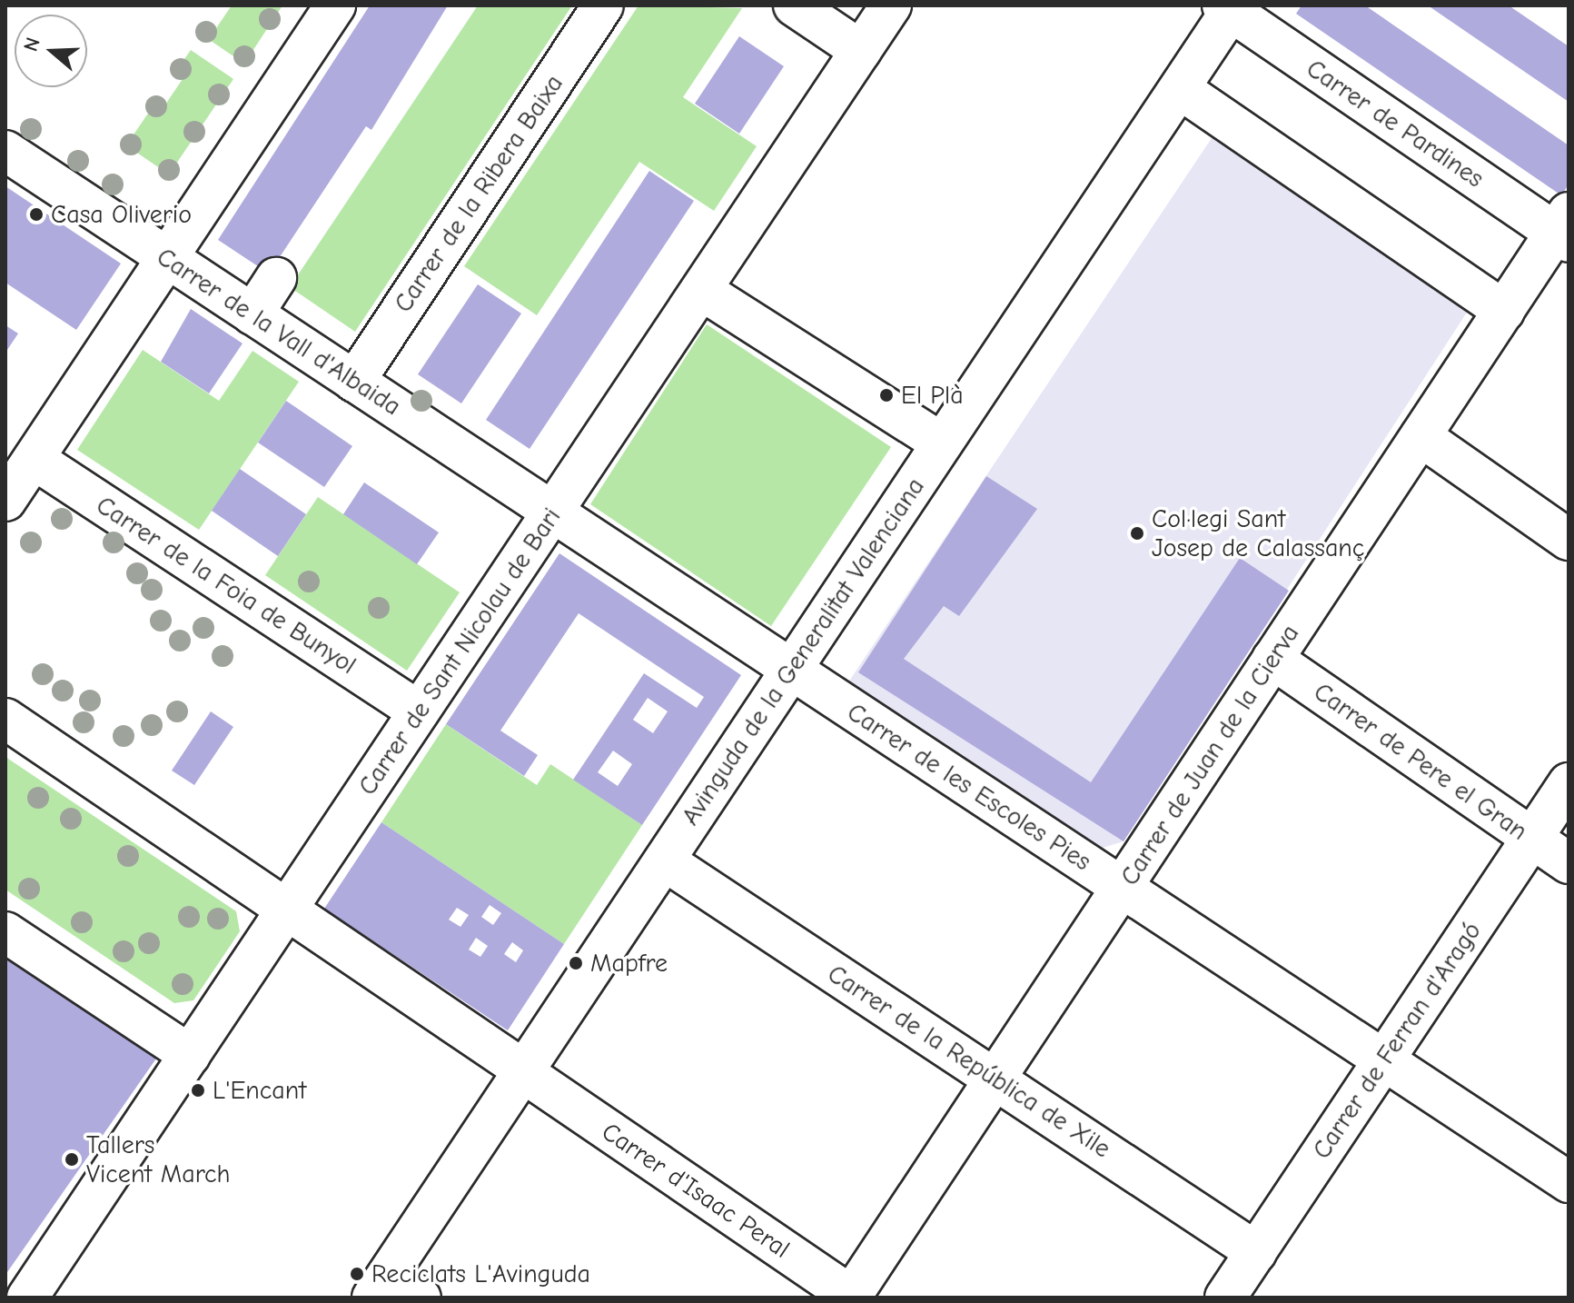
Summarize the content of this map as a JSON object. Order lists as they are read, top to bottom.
{
  "streets": {
    "street": [
      "Carrer de Pardines",
      "Carrer de la Ribera Baixa",
      "Carrer de la Vall d'Albaida",
      "Carrer de la Foia de Bunyol",
      "Carrer de Sant Nicolau de Bari",
      "Avinguda de la Generalitat Valenciana",
      "Carrer de Juan de la Cierva",
      "Carrer de Pere el Gran",
      "Carrer de les Escoles Pies",
      "Carrer de Ferran d'Aragó",
      "Carrer de la República de Xile",
      "Carrer d'Isaac Peral"
    ]
  },
  "crossings": [
    ["Carrer de Pardines", "Avinguda de la Generalitat Valenciana"],
    ["Carrer de Pardines", "Carrer de Juan de la Cierva"],
    ["Carrer de la Ribera Baixa", "Carrer de la Vall d'Albaida"],
    ["Carrer de la Vall d'Albaida", "Carrer de Sant Nicolau de Bari"],
    ["Carrer de la Vall d'Albaida", "Carrer de les Escoles Pies"],
    ["Carrer de la Foia de Bunyol", "Carrer de Sant Nicolau de Bari"],
    ["Carrer de Sant Nicolau de Bari", "Carrer de les Escoles Pies"],
    ["Carrer de Sant Nicolau de Bari", "Carrer d'Isaac Peral"],
    ["Avinguda de la Generalitat Valenciana", "Carrer de les Escoles Pies"],
    ["Avinguda de la Generalitat Valenciana", "Carrer de la República de Xile"],
    ["Avinguda de la Generalitat Valenciana", "Carrer d'Isaac Peral"],
    ["Carrer de Juan de la Cierva", "Carrer de Pere el Gran"],
    ["Carrer de Juan de la Cierva", "Carrer de les Escoles Pies"],
    ["Carrer de Juan de la Cierva", "Carrer de la República de Xile"],
    ["Carrer de Juan de la Cierva", "Carrer d'Isaac Peral"],
    ["Carrer de Pere el Gran", "Carrer de Ferran d'Aragó"],
    ["Carrer de les Escoles Pies", "Carrer de Ferran d'Aragó"],
    ["Carrer de Ferran d'Aragó", "Carrer de la República de Xile"]
  ],
  "places": [
    "Casa Oliverio",
    "El Plà",
    "Col·legi Sant Josep de Calassanç",
    "Mapfre",
    "L'Encant",
    "Tallers Vicent March",
    "Reciclats L'Avinguda"
  ],
  "north": "left"
}
